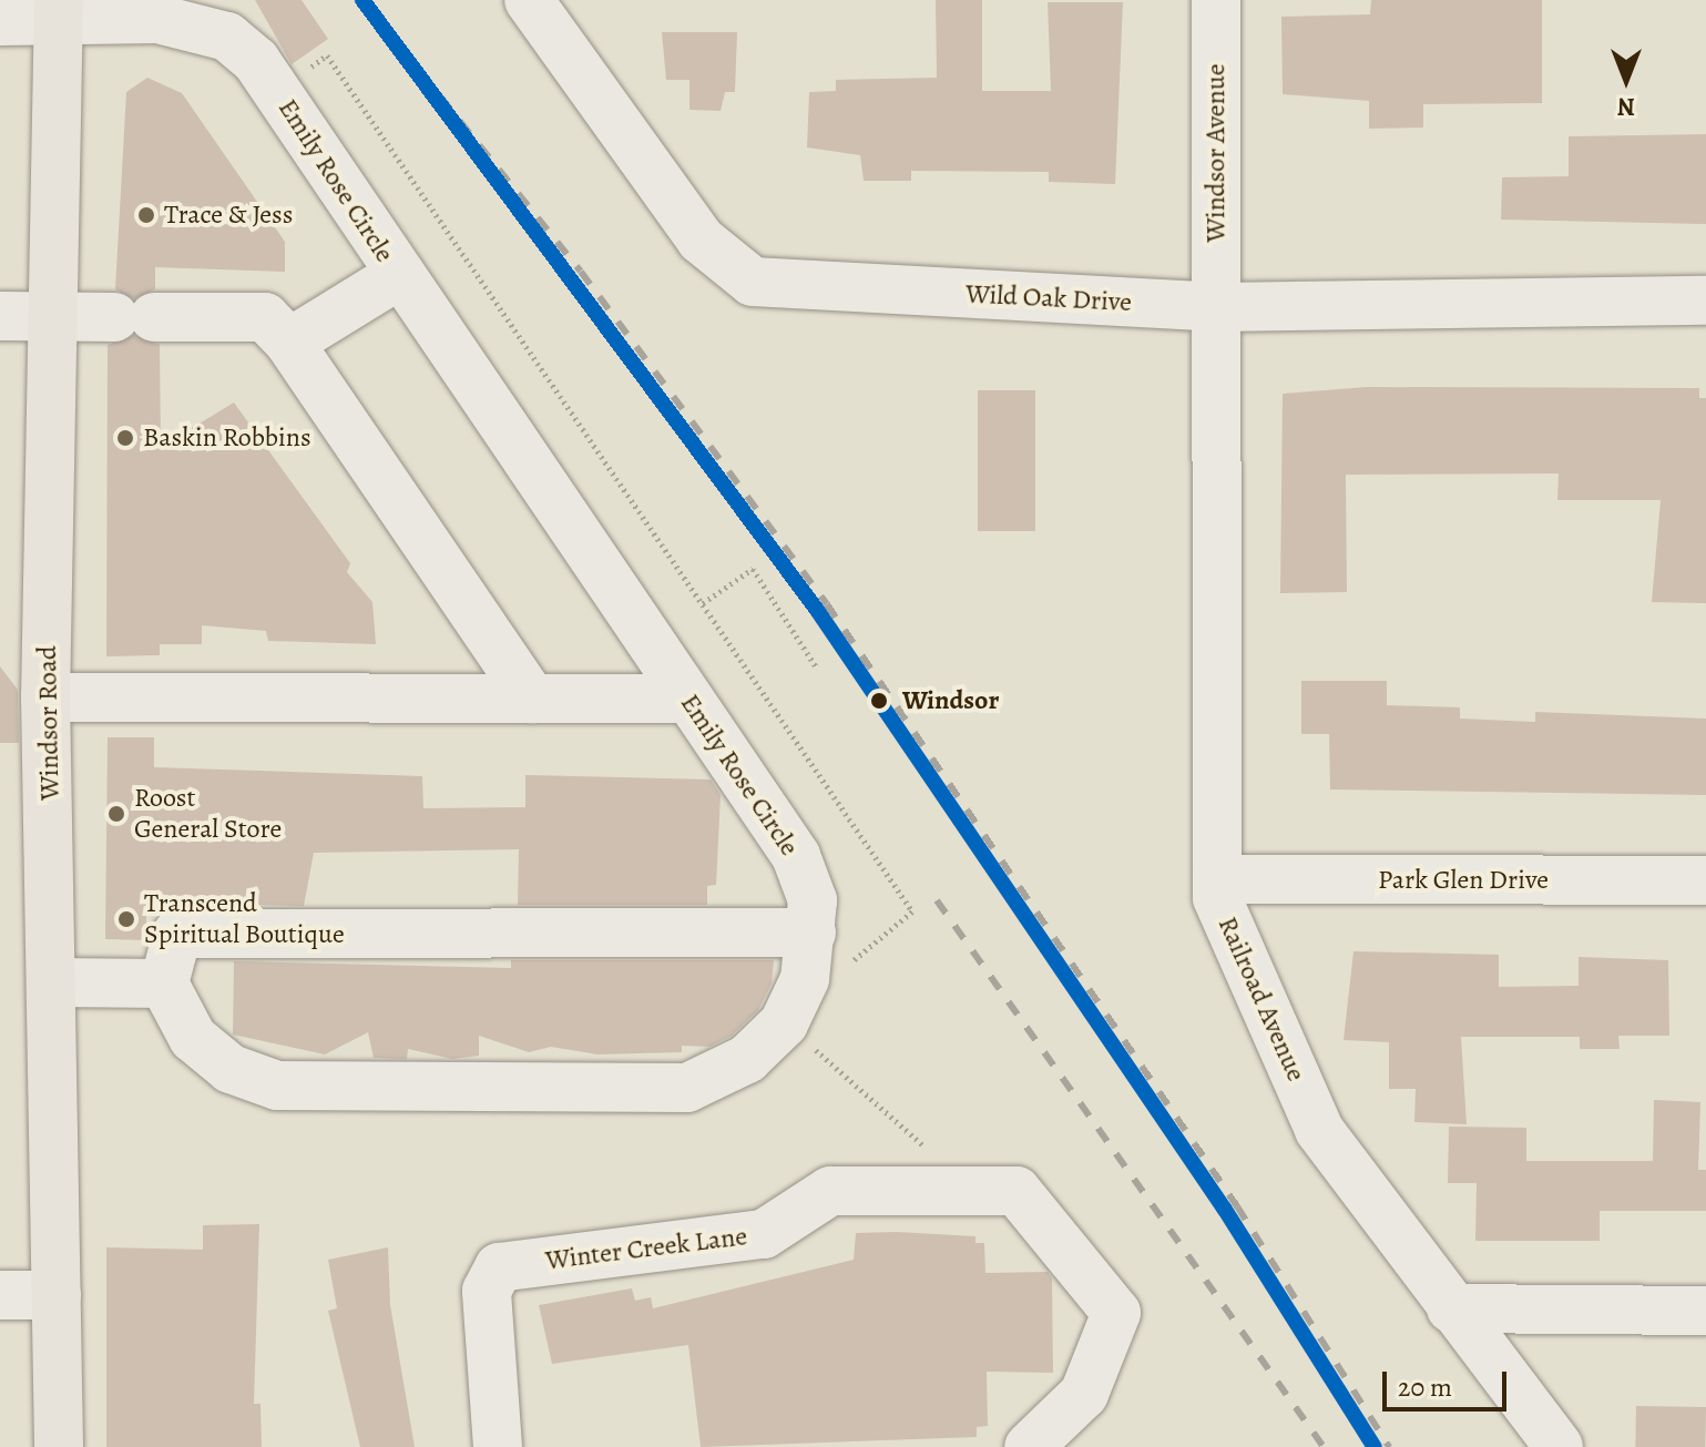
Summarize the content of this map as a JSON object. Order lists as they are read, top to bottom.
{
  "streets": {
    "main road": ["Windsor Road"],
    "street": [
      "Windsor Avenue",
      "Emily Rose Circle",
      "Wild Oak Drive",
      "Park Glen Drive",
      "Railroad Avenue",
      "Winter Creek Lane"
    ]
  },
  "crossings": [
    ["Windsor Avenue", "Wild Oak Drive"],
    ["Windsor Avenue", "Railroad Avenue"],
    ["Emily Rose Circle", "Windsor Road"],
    ["Wild Oak Drive", "Railroad Avenue"],
    ["Park Glen Drive", "Railroad Avenue"]
  ],
  "places": [
    "Trace & Jess",
    "Baskin Robbins",
    "Windsor",
    "Roost General Store",
    "Transcend Spiritual Boutique"
  ],
  "scale_bar": "20 m",
  "north": "bottom"
}
